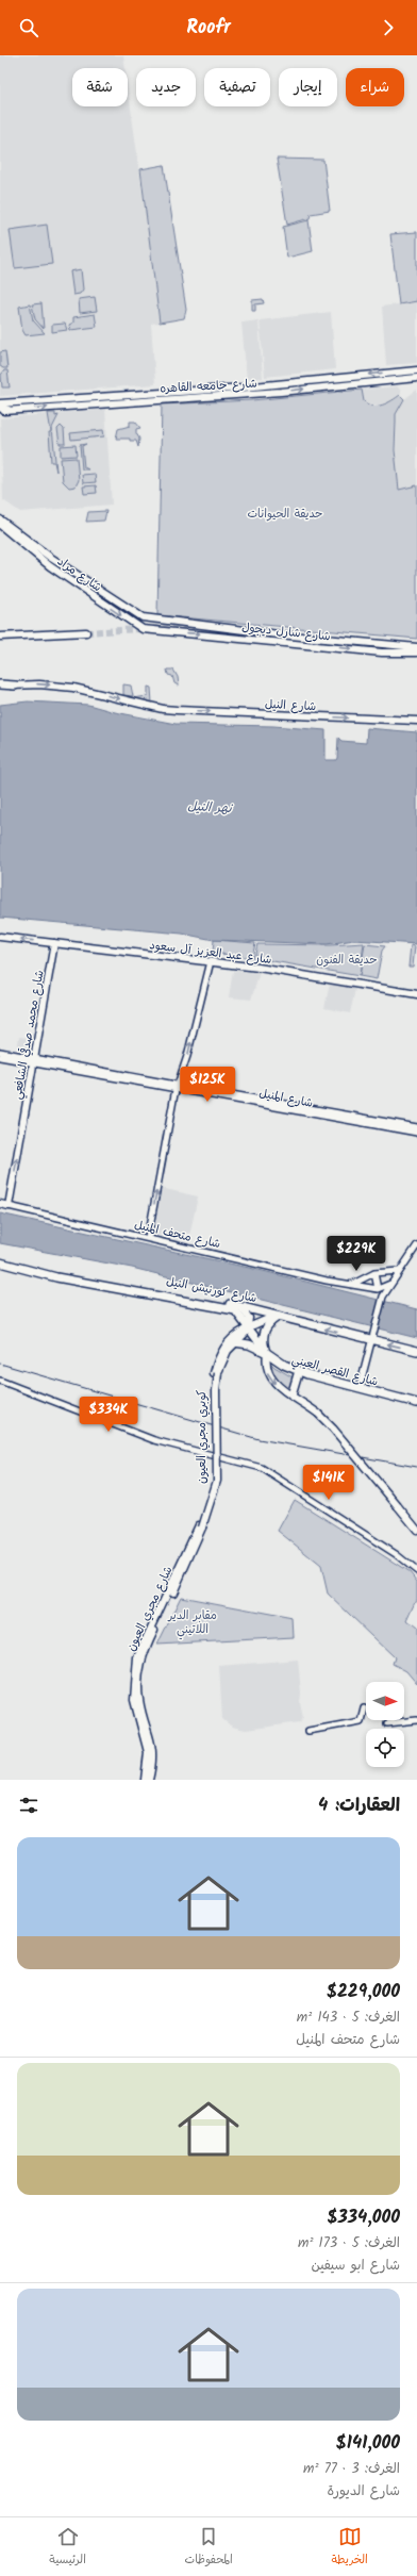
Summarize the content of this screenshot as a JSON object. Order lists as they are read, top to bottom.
{
  "streets": {
    "highway": ["شارع كورنيش النيل", "شارع القصر العيني"],
    "main road": [
      "شارع جامعه القاهره",
      "شارع مراد",
      "شارع شارل ديجول",
      "شارع النيل",
      "شارع عبد العزيز آل سعود",
      "شارع محمد صدقي الشافعي",
      "شارع متحف المنيل",
      "كوبري مجري العيون",
      "شارع مجري العيون"
    ],
    "street": ["شارع المنيل"]
  },
  "crossings": [
    ["شارع مراد", "شارع شارل ديجول"],
    ["شارع عبد العزيز آل سعود", "شارع محمد صدقي الشافعي"],
    ["شارع محمد صدقي الشافعي", "شارع المنيل"],
    ["شارع محمد صدقي الشافعي", "شارع متحف المنيل"],
    ["شارع كورنيش النيل", "شارع القصر العيني"],
    ["كوبري مجري العيون", "شارع مجري العيون"]
  ],
  "one_way": ["شارع النيل", "شارع محمد صدقي الشافعي"],
  "water": ["نهر النيل"],
  "parks": ["حديقة الحيوانات", "حديقة الفنون", "مقابر الدير اللاتيني"],
  "north": "right",
  "page": {
    "header": "Roofr",
    "chip": [
      "شراء",
      "إيجار",
      "تصفية",
      "جديد",
      "شقة"
    ],
    "price": [
      "$125K",
      "$229K",
      "$334K",
      "$141K"
    ],
    "heading": "العقارات: 4",
    "list": [
      {
        "name": "$229,000",
        "note": "الغرف: 5 · 143 m² · شارع متحف المنيل"
      },
      {
        "name": "$334,000",
        "note": "الغرف: 5 · 173 m² · شارع ابو سيفين"
      },
      {
        "name": "$141,000",
        "note": "الغرف: 3 · 77 m² · شارع الديورة"
      }
    ],
    "tabs": ["الخريطة", "المحفوظات", "الرئيسية"]
  }
}
